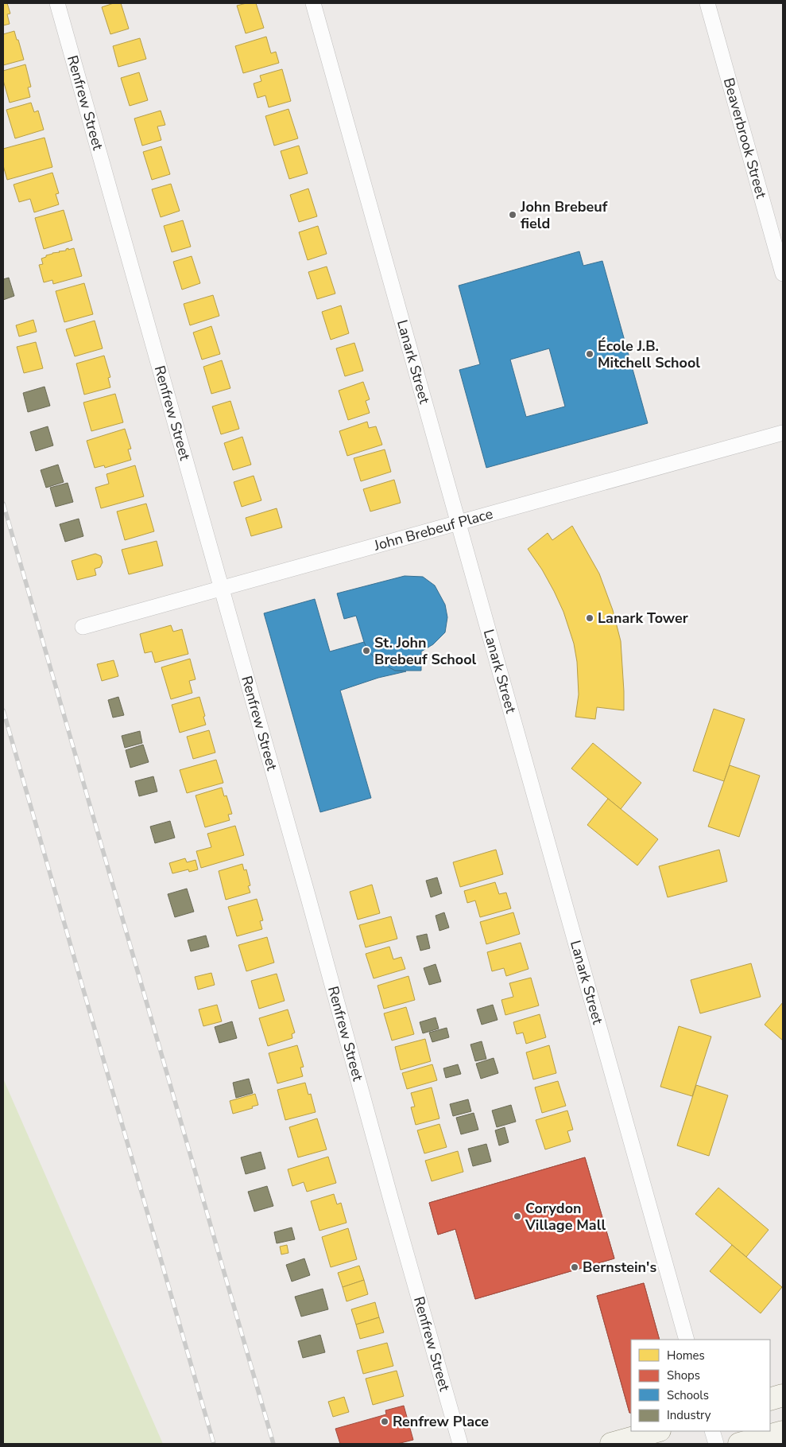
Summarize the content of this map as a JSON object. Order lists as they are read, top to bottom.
{
  "streets": {
    "street": [
      "Renfrew Street",
      "Beaverbrook Street",
      "Lanark Street",
      "John Brebeuf Place"
    ]
  },
  "crossings": [
    ["Renfrew Street", "John Brebeuf Place"],
    ["Lanark Street", "John Brebeuf Place"]
  ],
  "places": [
    "John Brebeuf field",
    "École J.B. Mitchell School",
    "Lanark Tower",
    "St. John Brebeuf School",
    "Corydon Village Mall",
    "Bernstein's",
    "Renfrew Place"
  ],
  "legend": [
    "Homes",
    "Shops",
    "Schools",
    "Industry"
  ]
}
